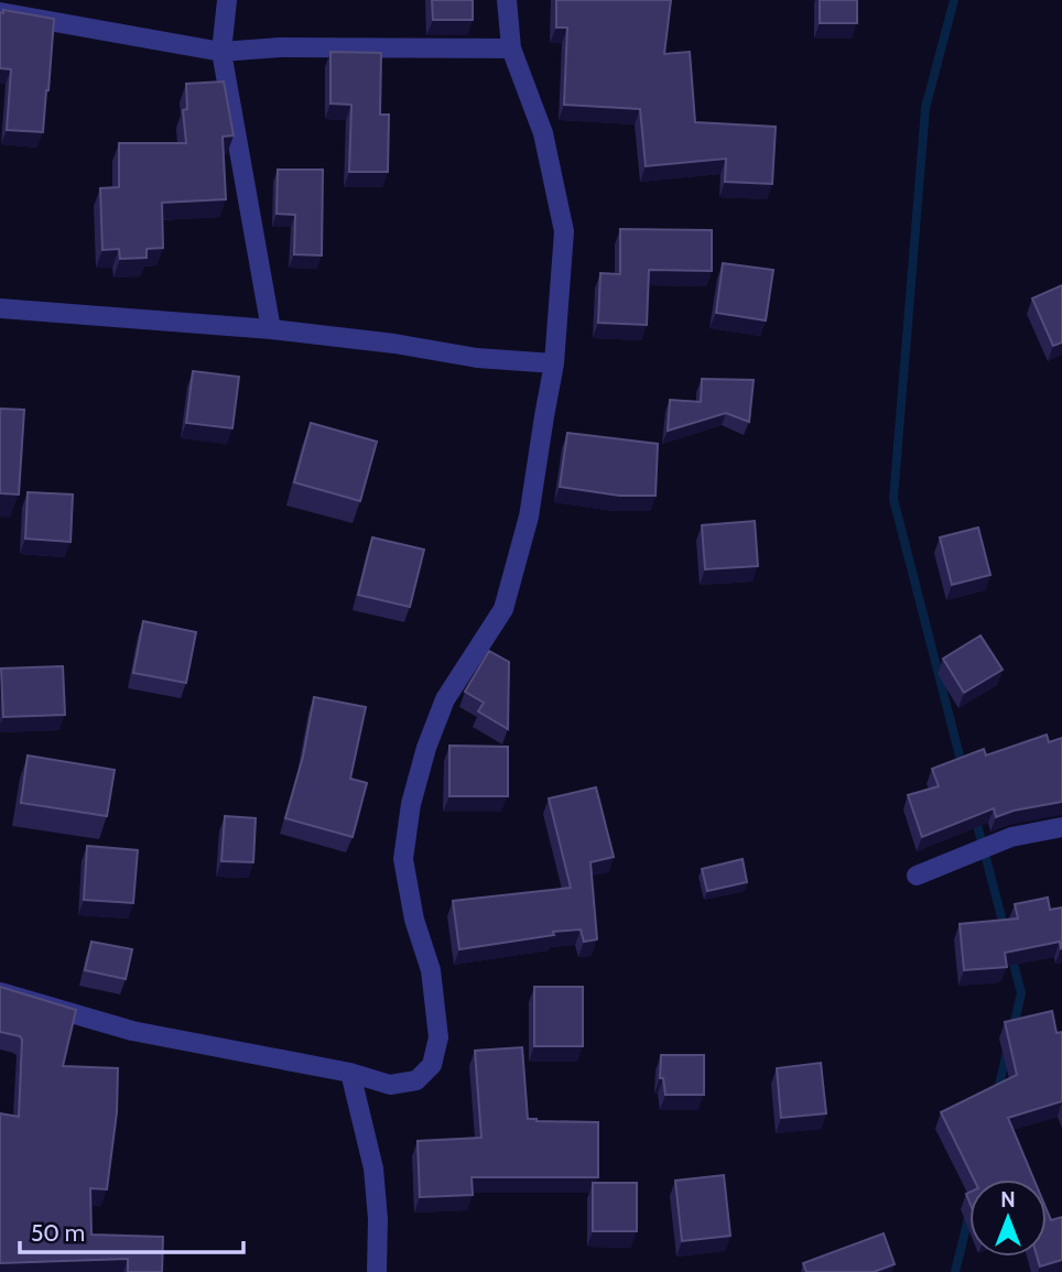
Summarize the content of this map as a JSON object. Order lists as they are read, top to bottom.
{
  "scale_bar": "50 m",
  "north": "top"
}
